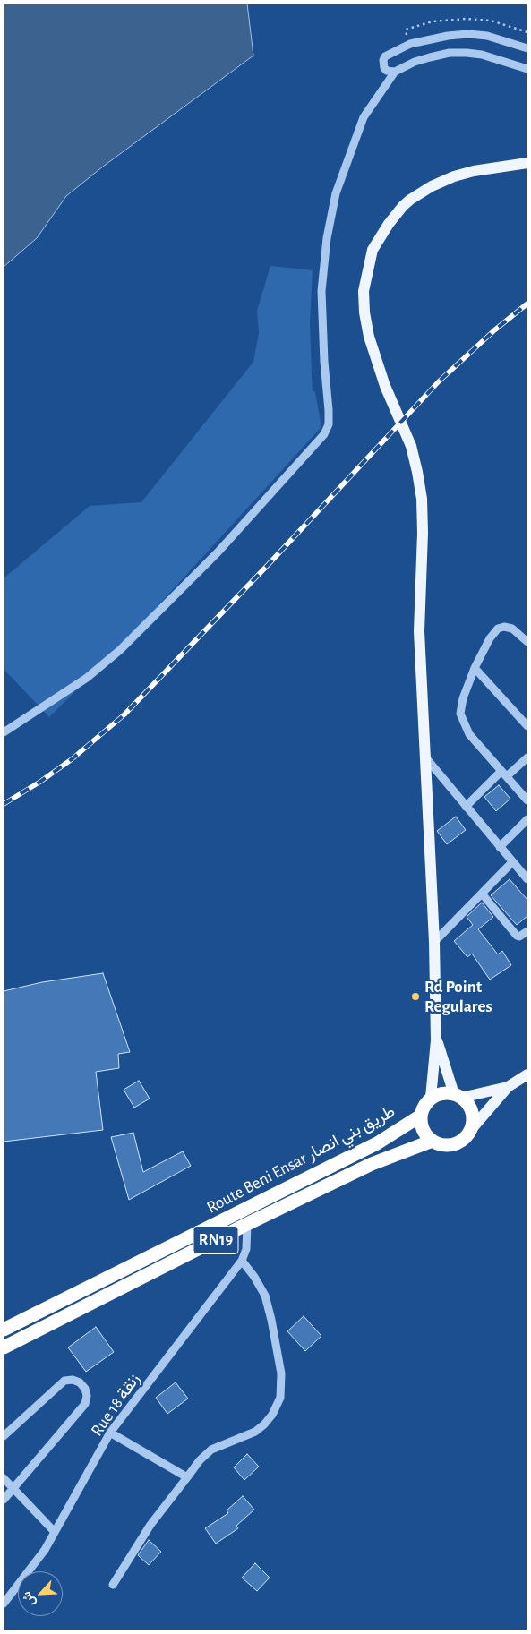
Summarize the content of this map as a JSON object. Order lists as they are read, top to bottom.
{
  "streets": {
    "highway": ["Route Beni Ensar طريق بني انصار", "RN19"],
    "street": ["Rue 18 زنقة"]
  },
  "crossings": [
    ["Route Beni Ensar طريق بني انصار", "RN19"],
    ["Route Beni Ensar طريق بني انصار", "Rue 18 زنقة"]
  ],
  "places": ["Rd Point Regulares"],
  "north": "bottom left"
}
